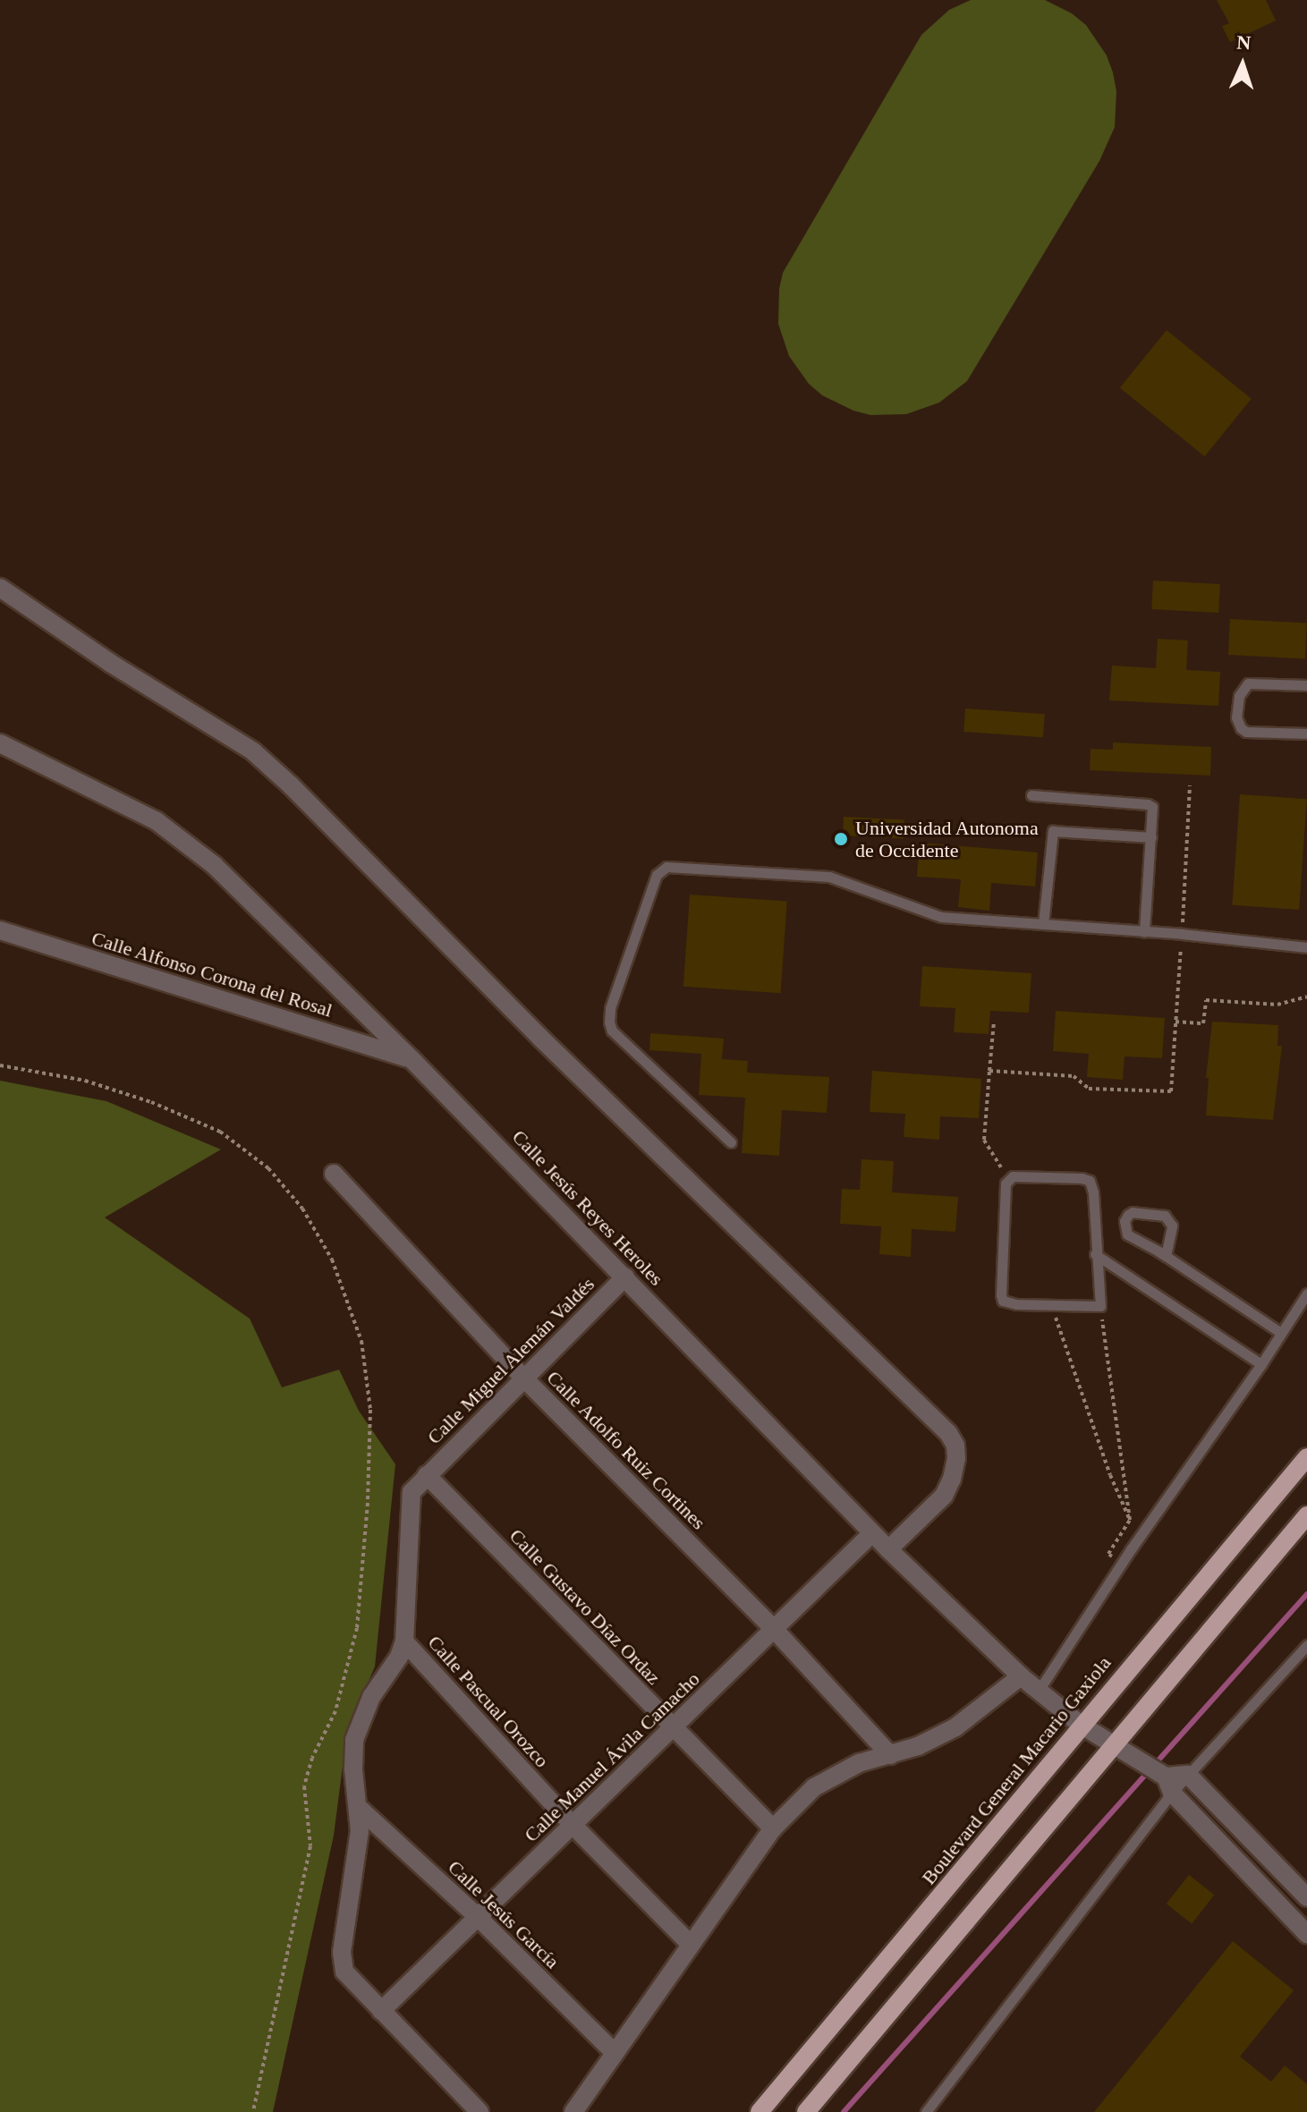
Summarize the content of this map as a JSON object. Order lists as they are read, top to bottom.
{
  "streets": {
    "main road": ["Boulevard General Macario Gaxiola"],
    "street": [
      "Calle Alfonso Corona del Rosal",
      "Calle Jesús Reyes Heroles",
      "Calle Miguel Alemán Valdés",
      "Calle Adolfo Ruiz Cortines",
      "Calle Gustavo Díaz Ordaz",
      "Calle Pascual Orozco",
      "Calle Manuel Ávila Camacho",
      "Calle Jesús García"
    ]
  },
  "crossings": [
    ["Calle Alfonso Corona del Rosal", "Calle Jesús Reyes Heroles"],
    ["Calle Jesús Reyes Heroles", "Calle Miguel Alemán Valdés"],
    ["Calle Jesús Reyes Heroles", "Calle Manuel Ávila Camacho"],
    ["Calle Jesús Reyes Heroles", "Boulevard General Macario Gaxiola"],
    ["Calle Miguel Alemán Valdés", "Calle Adolfo Ruiz Cortines"],
    ["Calle Miguel Alemán Valdés", "Calle Gustavo Díaz Ordaz"],
    ["Calle Miguel Alemán Valdés", "Calle Pascual Orozco"],
    ["Calle Adolfo Ruiz Cortines", "Calle Manuel Ávila Camacho"],
    ["Calle Gustavo Díaz Ordaz", "Calle Manuel Ávila Camacho"],
    ["Calle Pascual Orozco", "Calle Manuel Ávila Camacho"],
    ["Calle Manuel Ávila Camacho", "Calle Jesús García"]
  ],
  "places": ["Universidad Autonoma de Occidente"],
  "north": "top"
}
